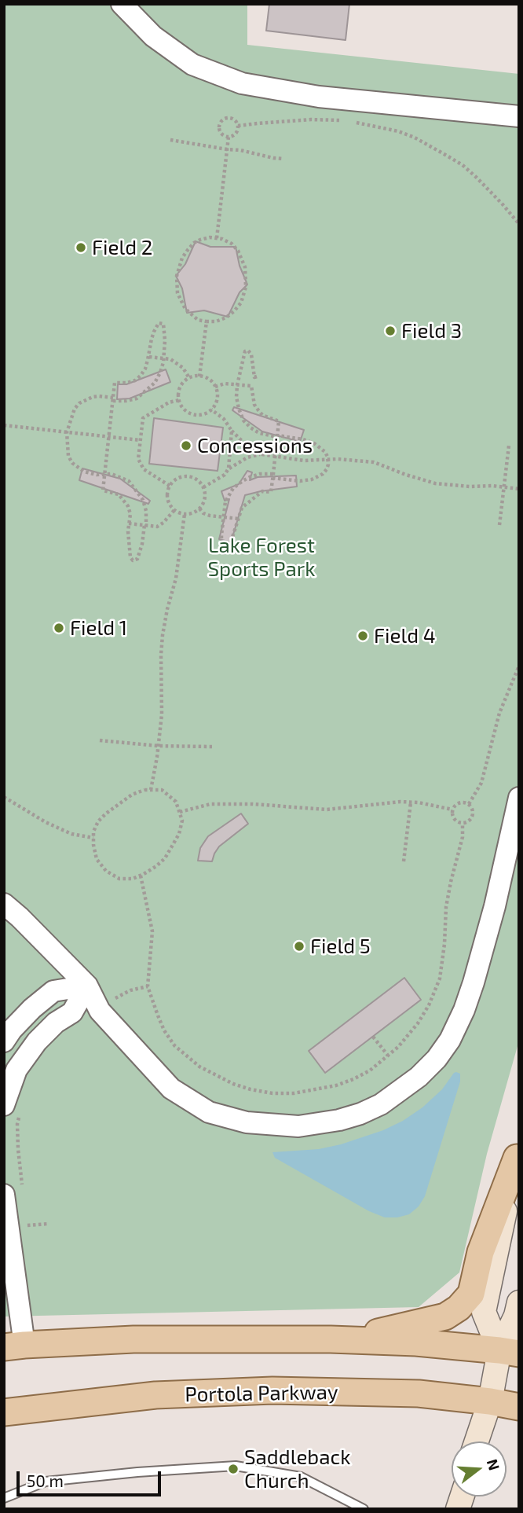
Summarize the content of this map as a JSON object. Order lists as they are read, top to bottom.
{
  "streets": {
    "main road": ["Portola Parkway"]
  },
  "parks": ["Lake Forest Sports Park"],
  "places": [
    "Field 2",
    "Field 3",
    "Concessions",
    "Field 1",
    "Field 4",
    "Field 5",
    "Saddleback Church"
  ],
  "scale_bar": "50 m",
  "north": "right"
}
